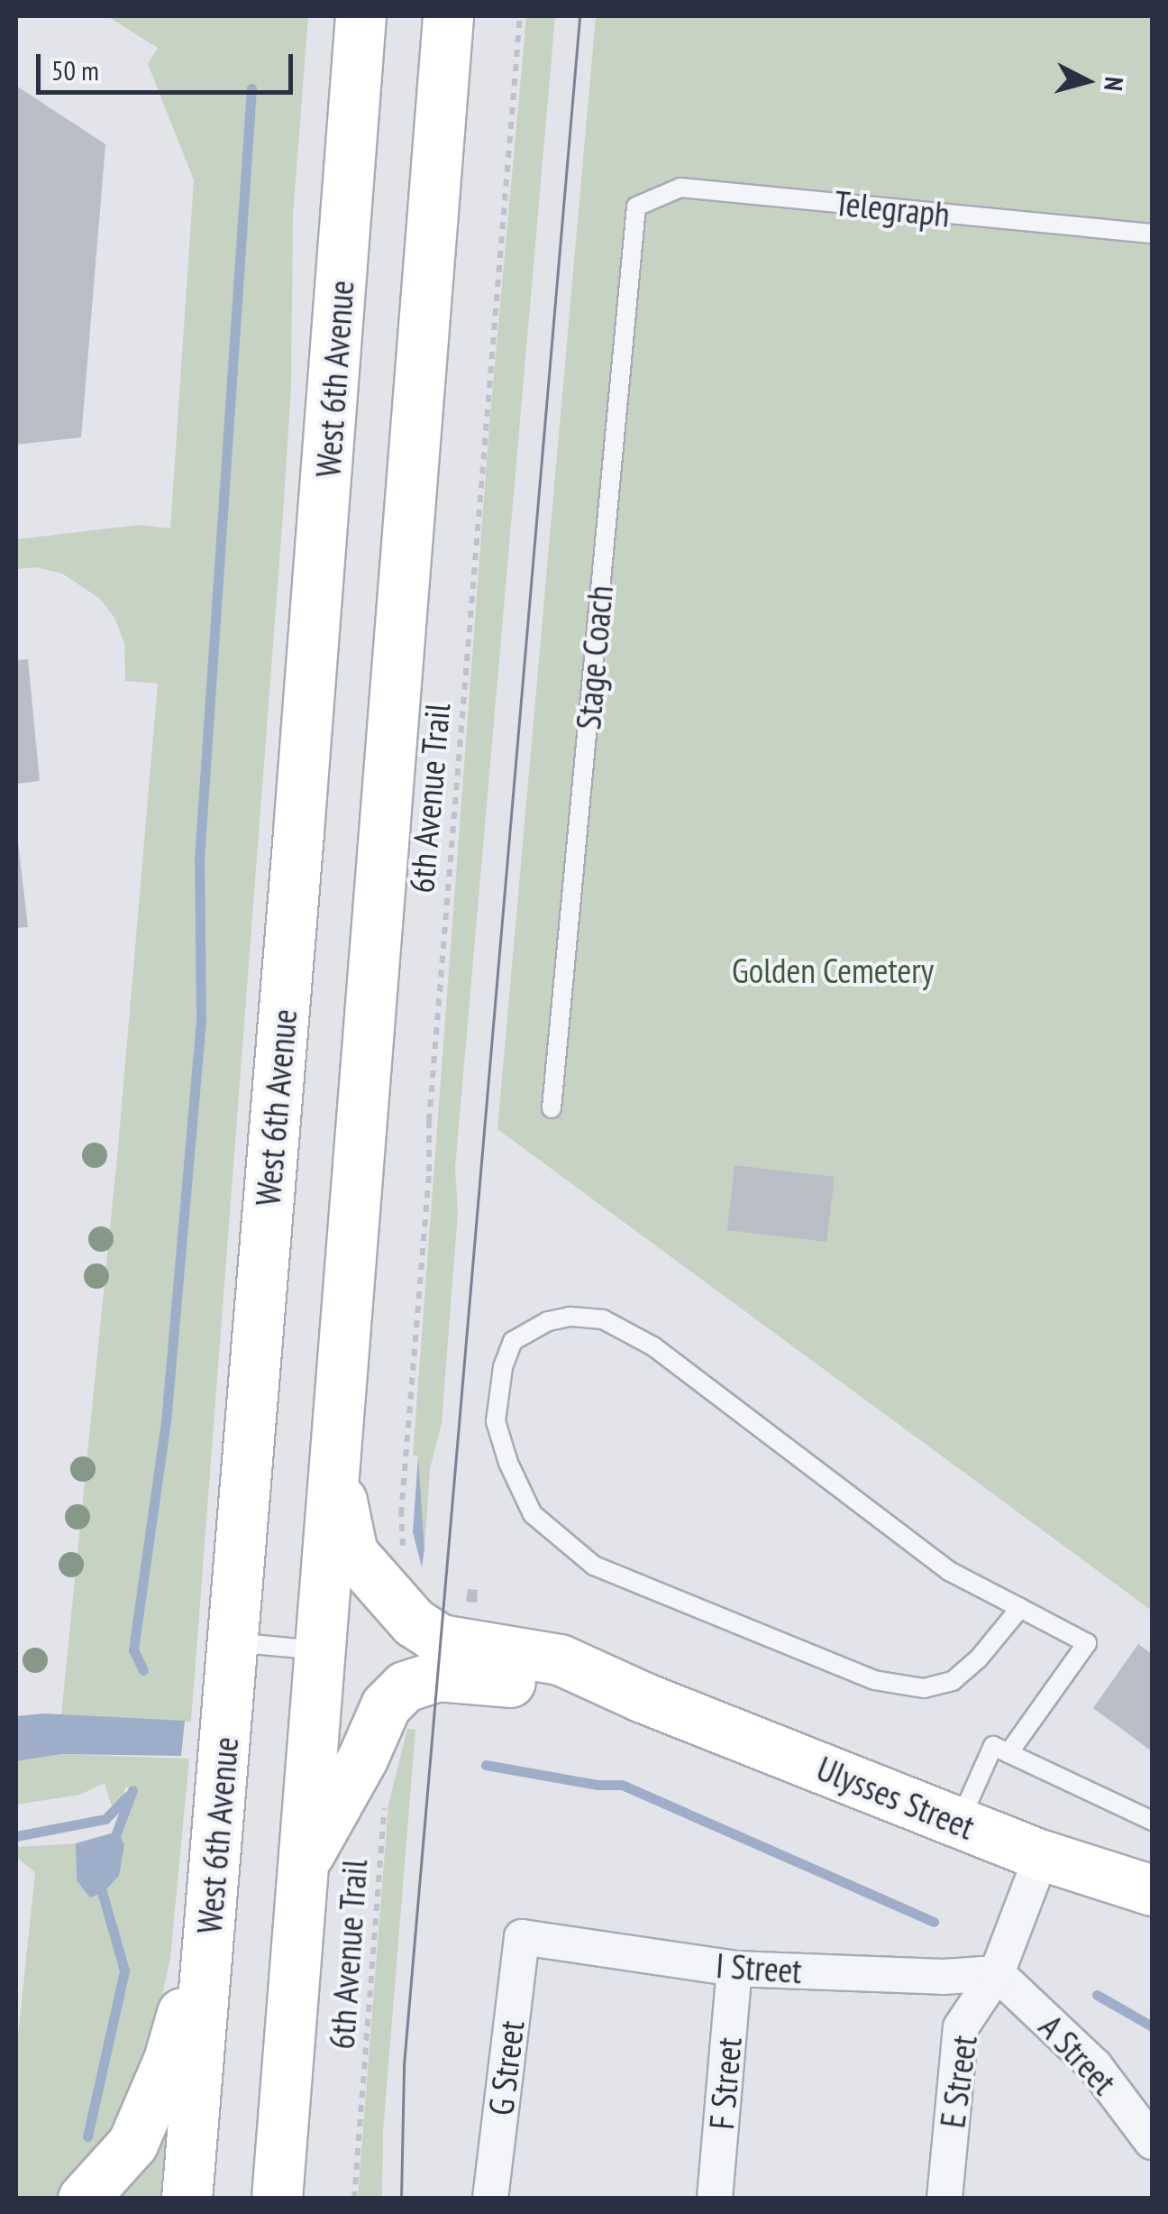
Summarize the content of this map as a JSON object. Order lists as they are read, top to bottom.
{
  "streets": {
    "main road": ["West 6th Avenue", "Ulysses Street"],
    "street": [
      "I Street",
      "A Street",
      "G Street",
      "E Street",
      "F Street"
    ],
    "lane": ["Telegraph", "Stage Coach"],
    "path": ["6th Avenue Trail"]
  },
  "crossings": [
    ["Telegraph", "Stage Coach"],
    ["Ulysses Street", "E Street"],
    ["I Street", "A Street"],
    ["I Street", "G Street"],
    ["I Street", "E Street"],
    ["I Street", "F Street"],
    ["A Street", "E Street"]
  ],
  "parks": ["Golden Cemetery"],
  "scale_bar": "50 m",
  "north": "right"
}
